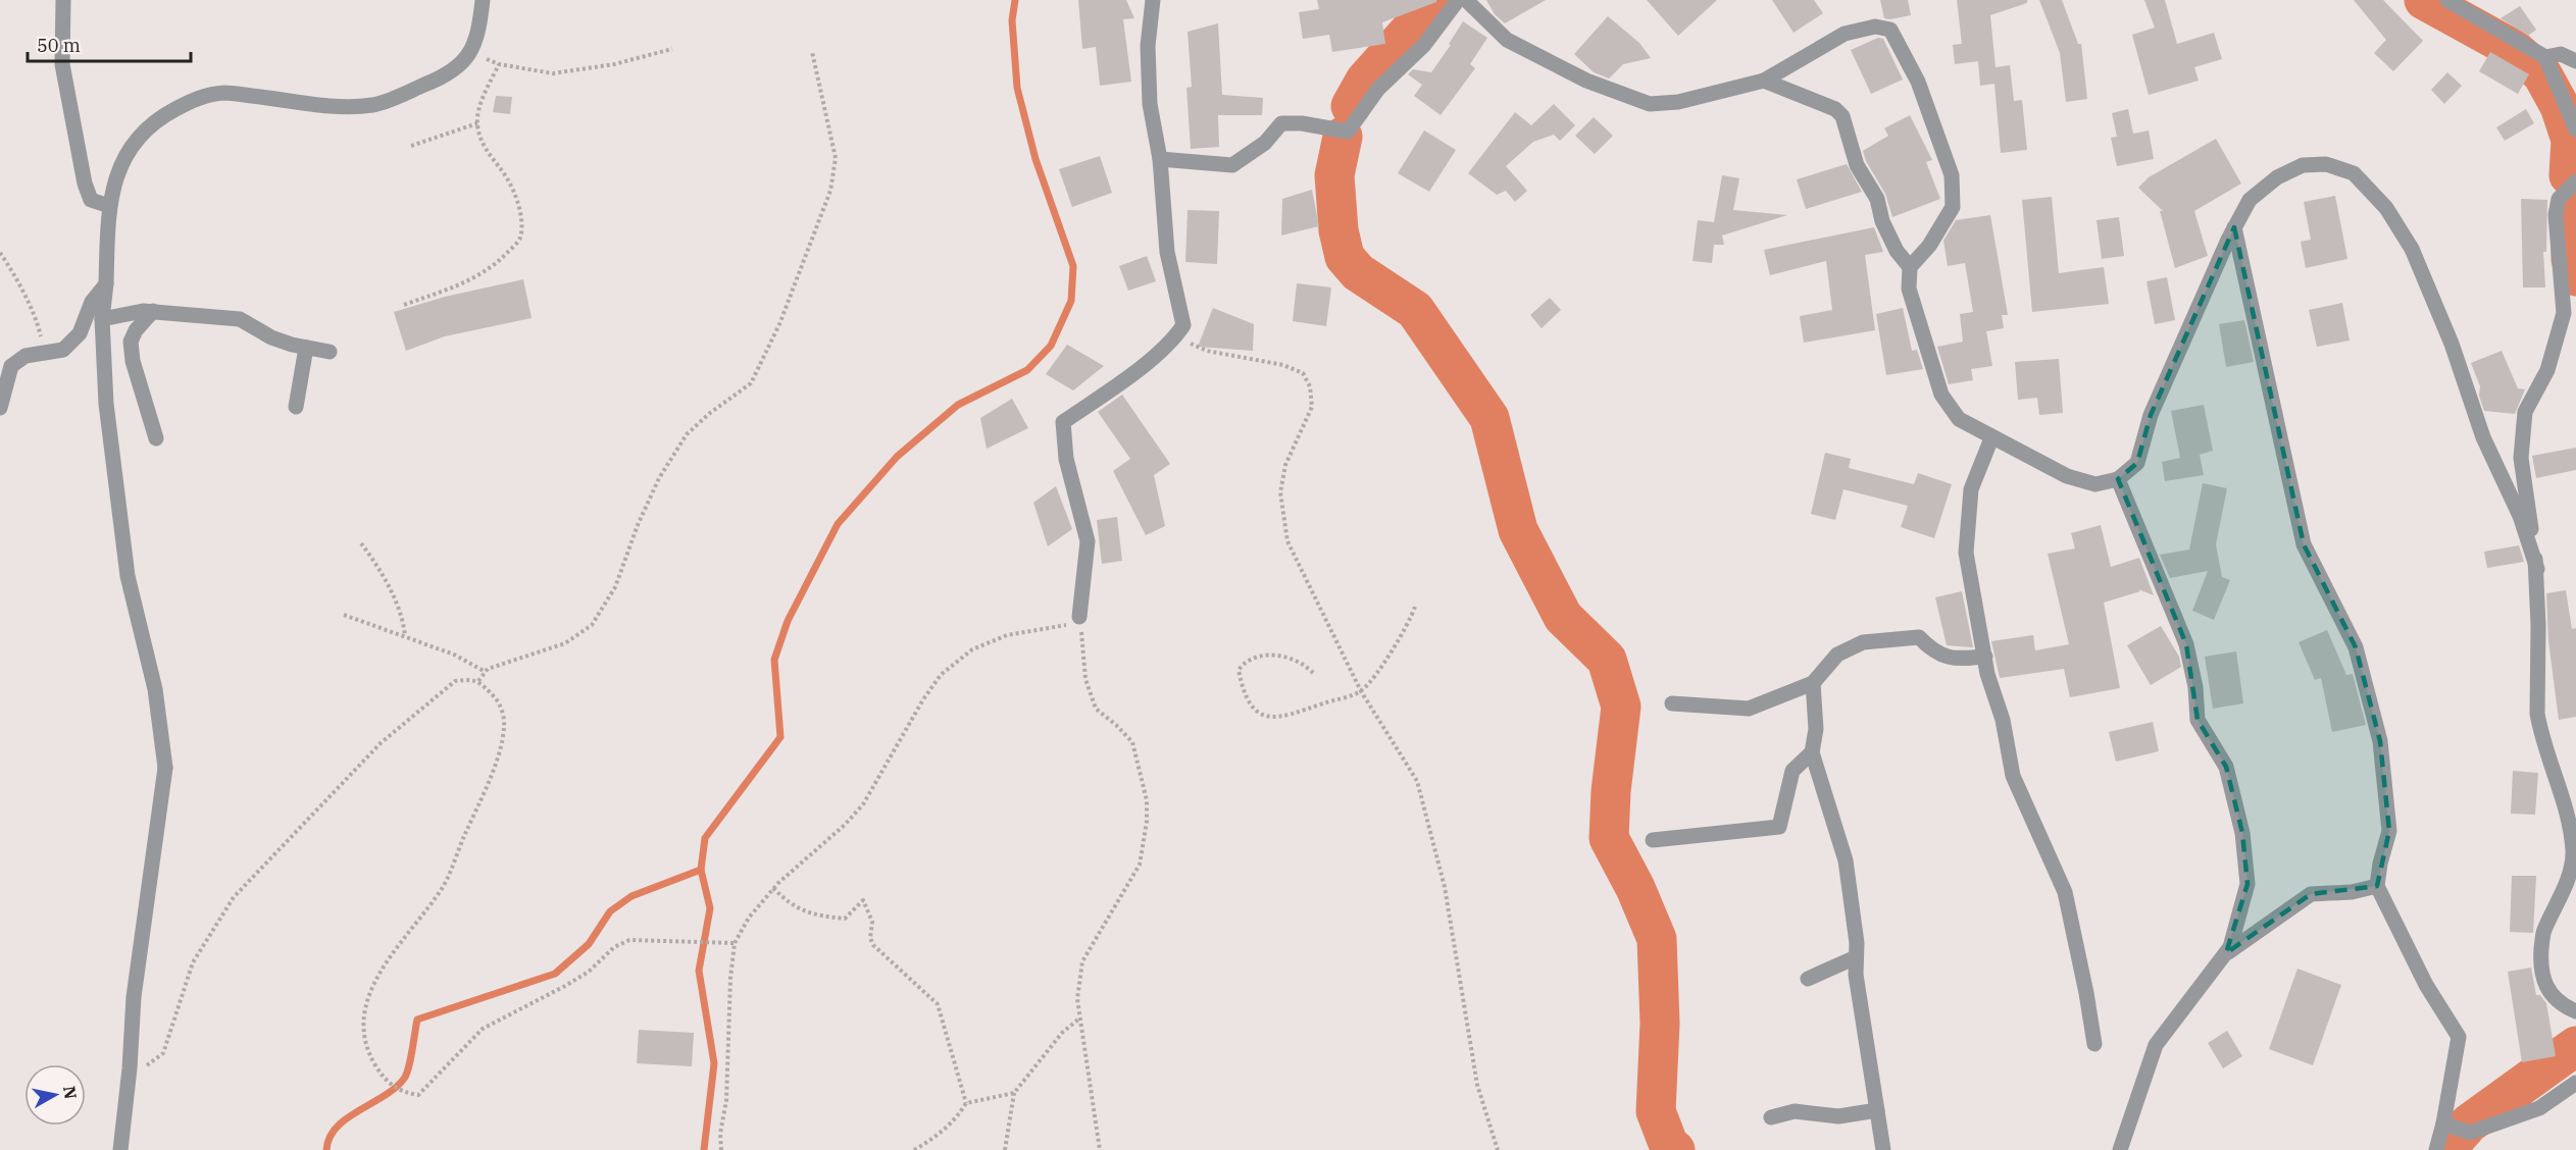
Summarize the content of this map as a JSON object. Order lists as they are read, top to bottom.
{
  "scale_bar": "50 m",
  "north": "right"
}
